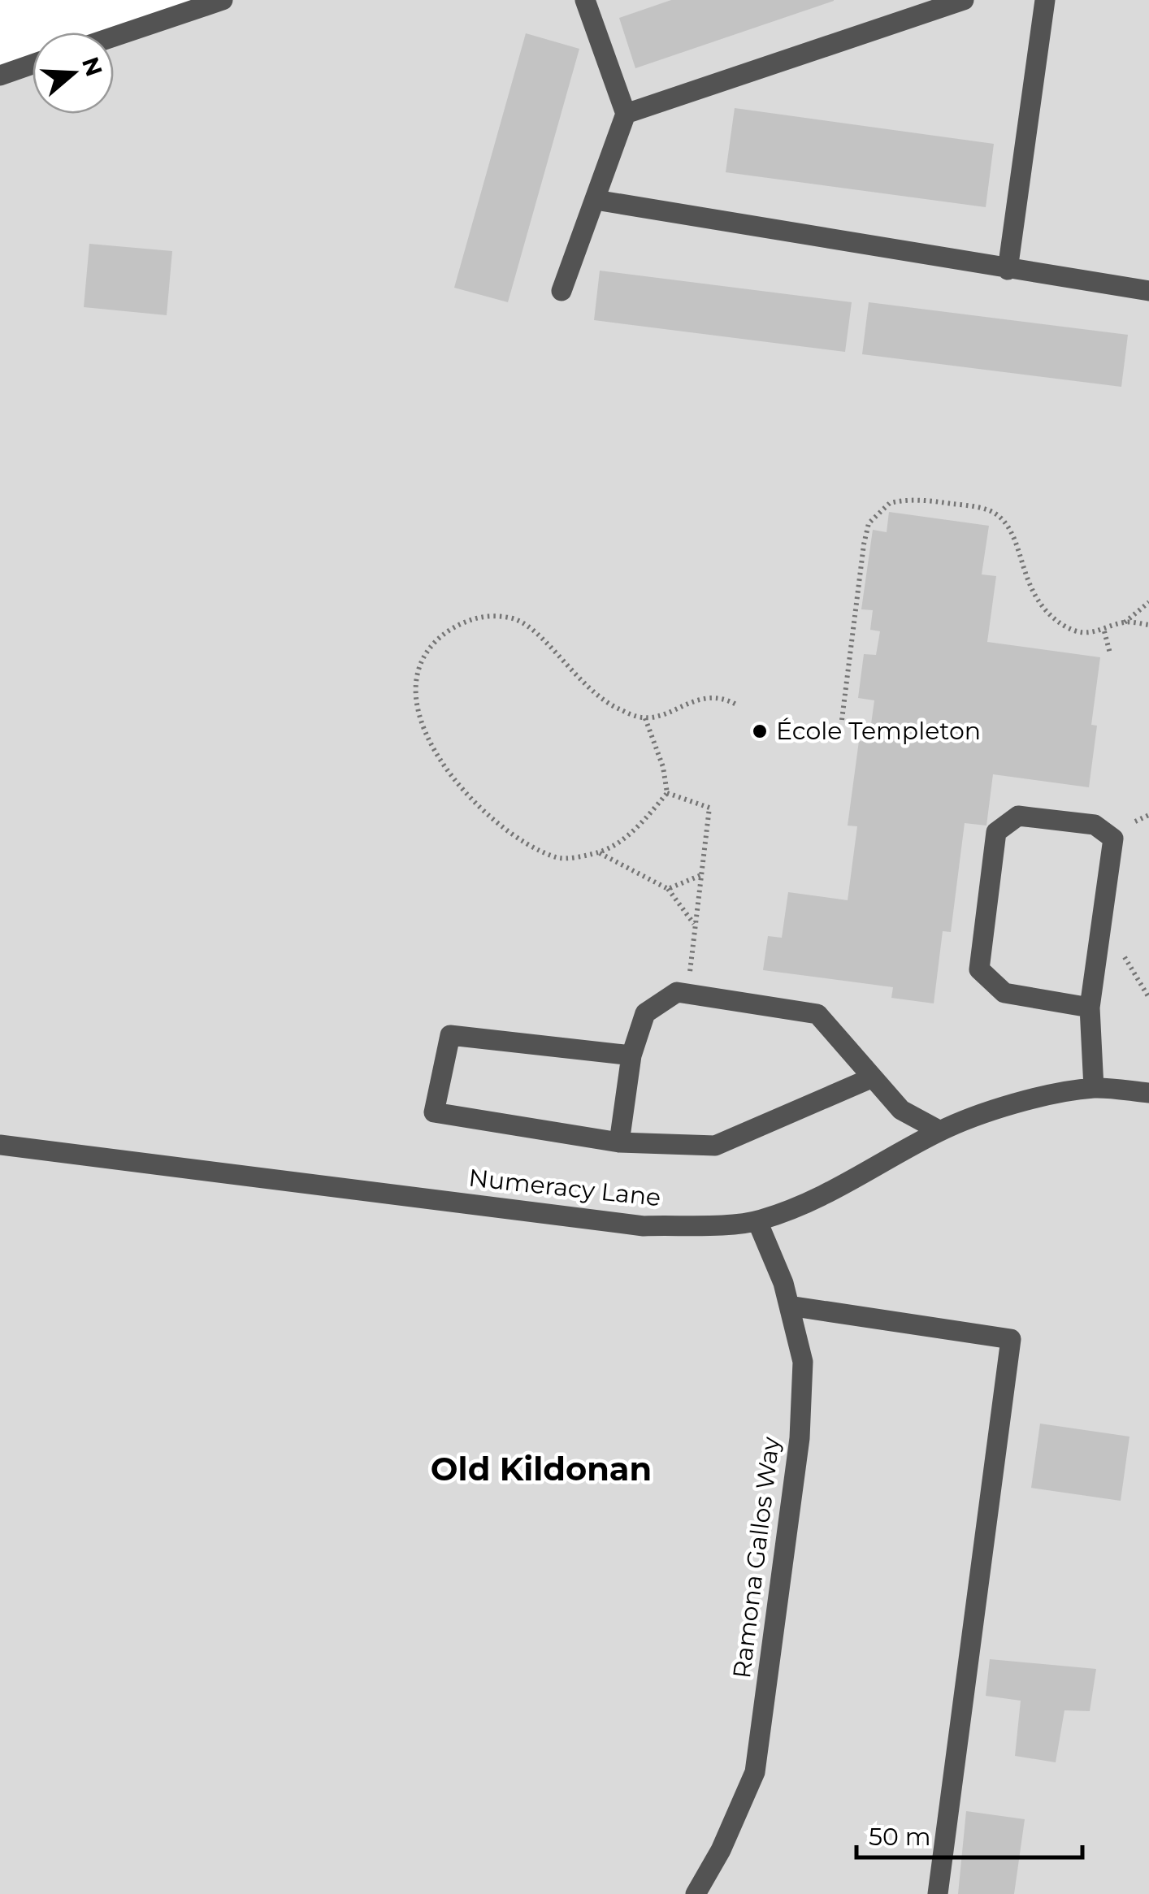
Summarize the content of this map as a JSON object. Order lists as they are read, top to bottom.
{
  "streets": {
    "street": ["Numeracy Lane", "Ramona Gallos Way"]
  },
  "crossings": [
    ["Numeracy Lane", "Ramona Gallos Way"]
  ],
  "districts": ["Old Kildonan"],
  "places": ["École Templeton"],
  "scale_bar": "50 m",
  "north": "right"
}
